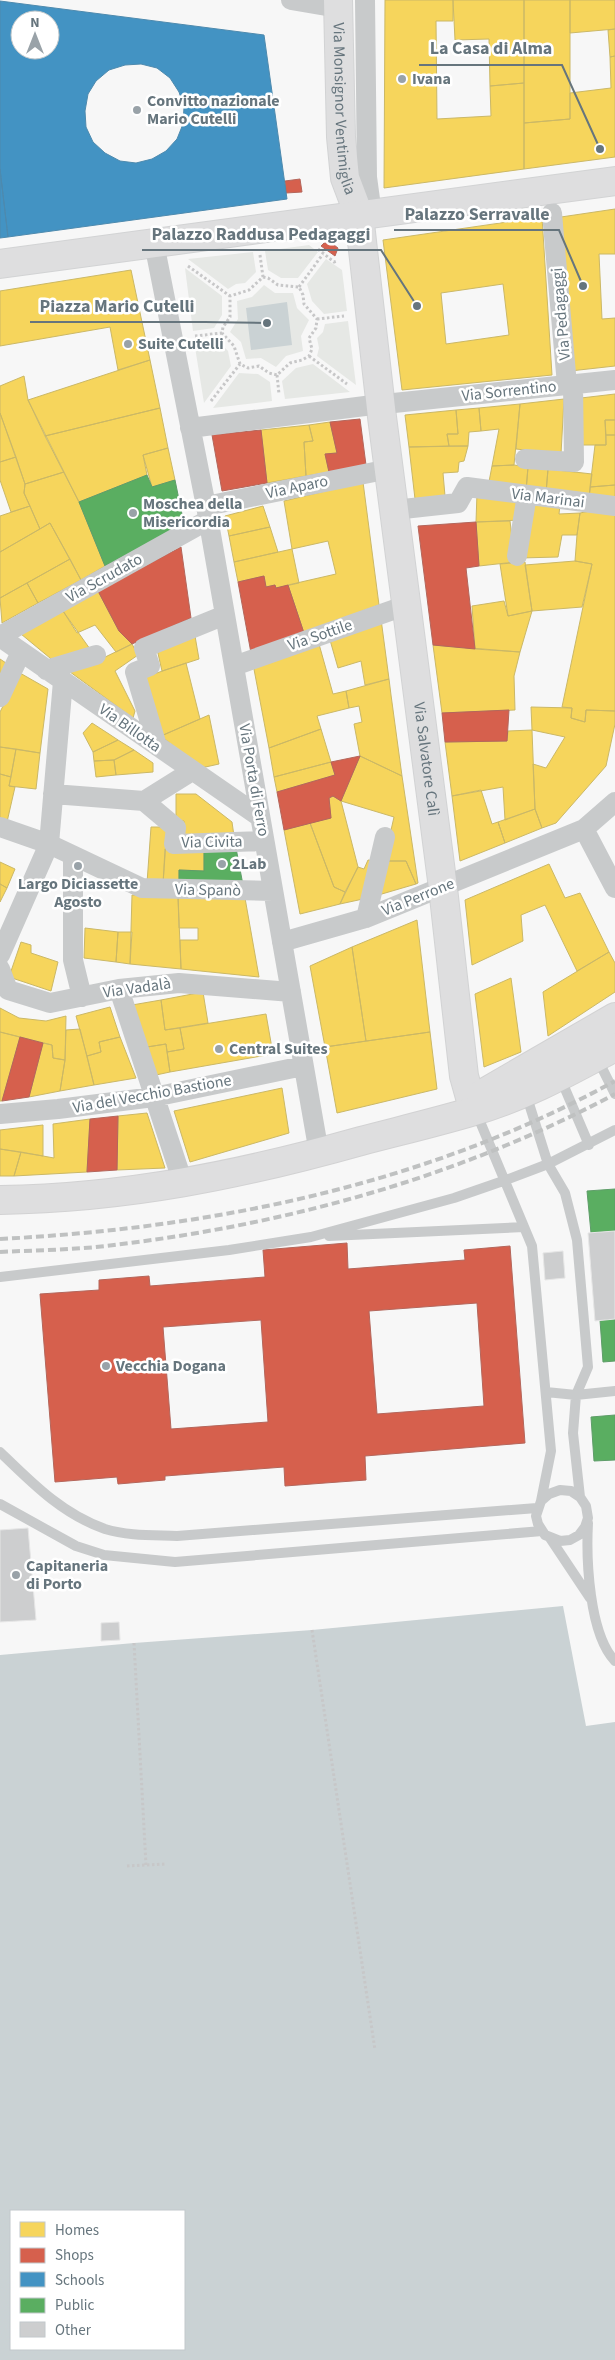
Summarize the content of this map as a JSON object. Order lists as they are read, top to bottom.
{
  "streets": {
    "main road": ["Via Monsignor Ventimiglia", "Via Salvatore Calì"],
    "street": [
      "Via Pedagaggi",
      "Via Sorrentino",
      "Via Aparo",
      "Via Marinai",
      "Via Scrudato",
      "Via Sottile",
      "Via Billotta",
      "Via Porta di Ferro",
      "Via Civita",
      "Via Spanò",
      "Via Perrone",
      "Via Vadalà",
      "Via del Vecchio Bastione"
    ]
  },
  "crossings": [
    ["Via Monsignor Ventimiglia", "Via Salvatore Calì"],
    ["Via Pedagaggi", "Via Sorrentino"],
    ["Via Sorrentino", "Via Salvatore Calì"],
    ["Via Sorrentino", "Via Porta di Ferro"],
    ["Via Aparo", "Via Scrudato"],
    ["Via Aparo", "Via Salvatore Calì"],
    ["Via Aparo", "Via Porta di Ferro"],
    ["Via Marinai", "Via Salvatore Calì"],
    ["Via Scrudato", "Via Billotta"],
    ["Via Scrudato", "Via Porta di Ferro"],
    ["Via Sottile", "Via Salvatore Calì"],
    ["Via Sottile", "Via Porta di Ferro"],
    ["Via Billotta", "Via Porta di Ferro"],
    ["Via Salvatore Calì", "Via Perrone"],
    ["Via Porta di Ferro", "Via Civita"],
    ["Via Porta di Ferro", "Via Spanò"],
    ["Via Porta di Ferro", "Via Perrone"],
    ["Via Porta di Ferro", "Via Vadalà"],
    ["Via Porta di Ferro", "Via del Vecchio Bastione"]
  ],
  "places": [
    "Ivana",
    "Convitto nazionale Mario Cutelli",
    "La Casa di Alma",
    "Palazzo Serravalle",
    "Palazzo Raddusa Pedagaggi",
    "Piazza Mario Cutelli",
    "Suite Cutelli",
    "Moschea della Misericordia",
    "2Lab",
    "Largo Diciassette Agosto",
    "Central Suites",
    "Vecchia Dogana",
    "Capitaneria di Porto"
  ],
  "legend": [
    "Homes",
    "Shops",
    "Schools",
    "Public",
    "Other"
  ],
  "north": "top"
}
